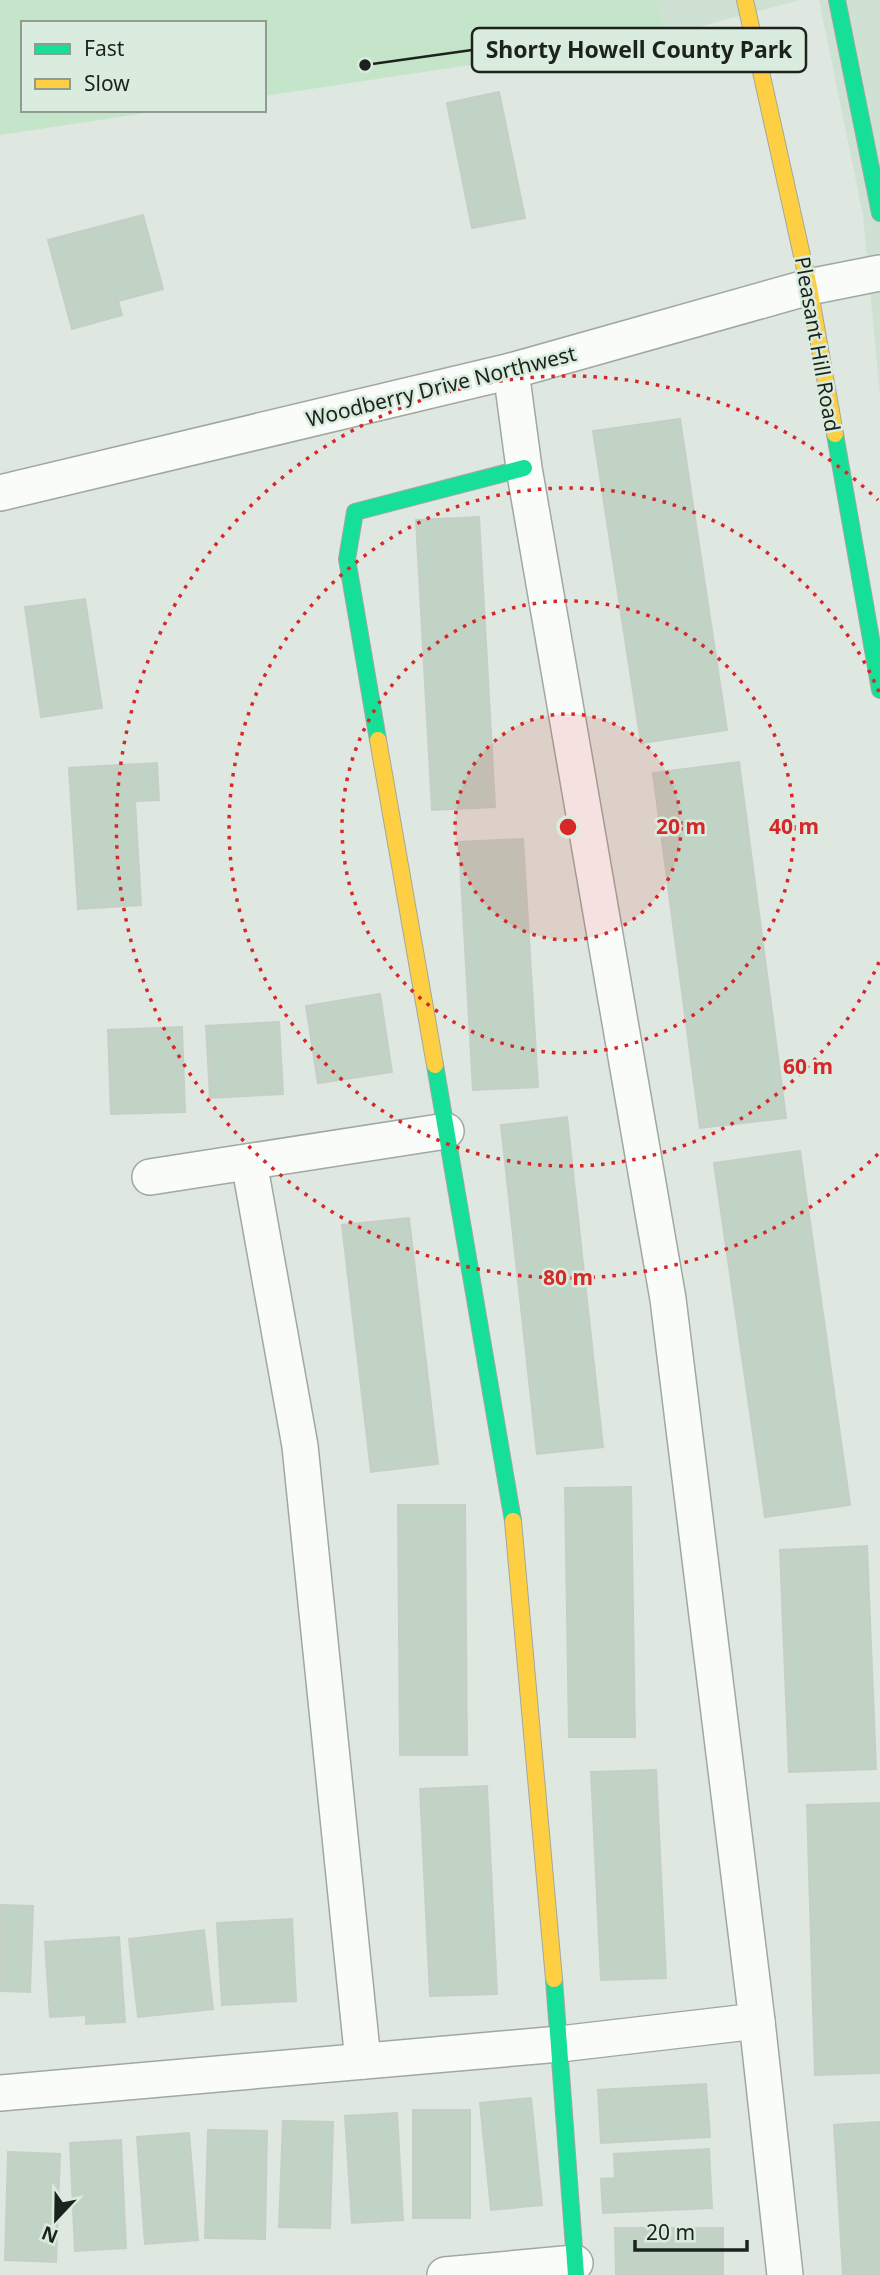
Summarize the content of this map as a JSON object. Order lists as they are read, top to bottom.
{
  "streets": {
    "main road": ["Pleasant Hill Road"],
    "street": ["Woodberry Drive Northwest"]
  },
  "crossings": [
    ["Pleasant Hill Road", "Woodberry Drive Northwest"]
  ],
  "places": ["Shorty Howell County Park"],
  "legend": ["Fast", "Slow"],
  "scale_bar": "20 m",
  "north": "bottom",
  "rings": [
    "20 m",
    "40 m",
    "60 m",
    "80 m"
  ]
}
